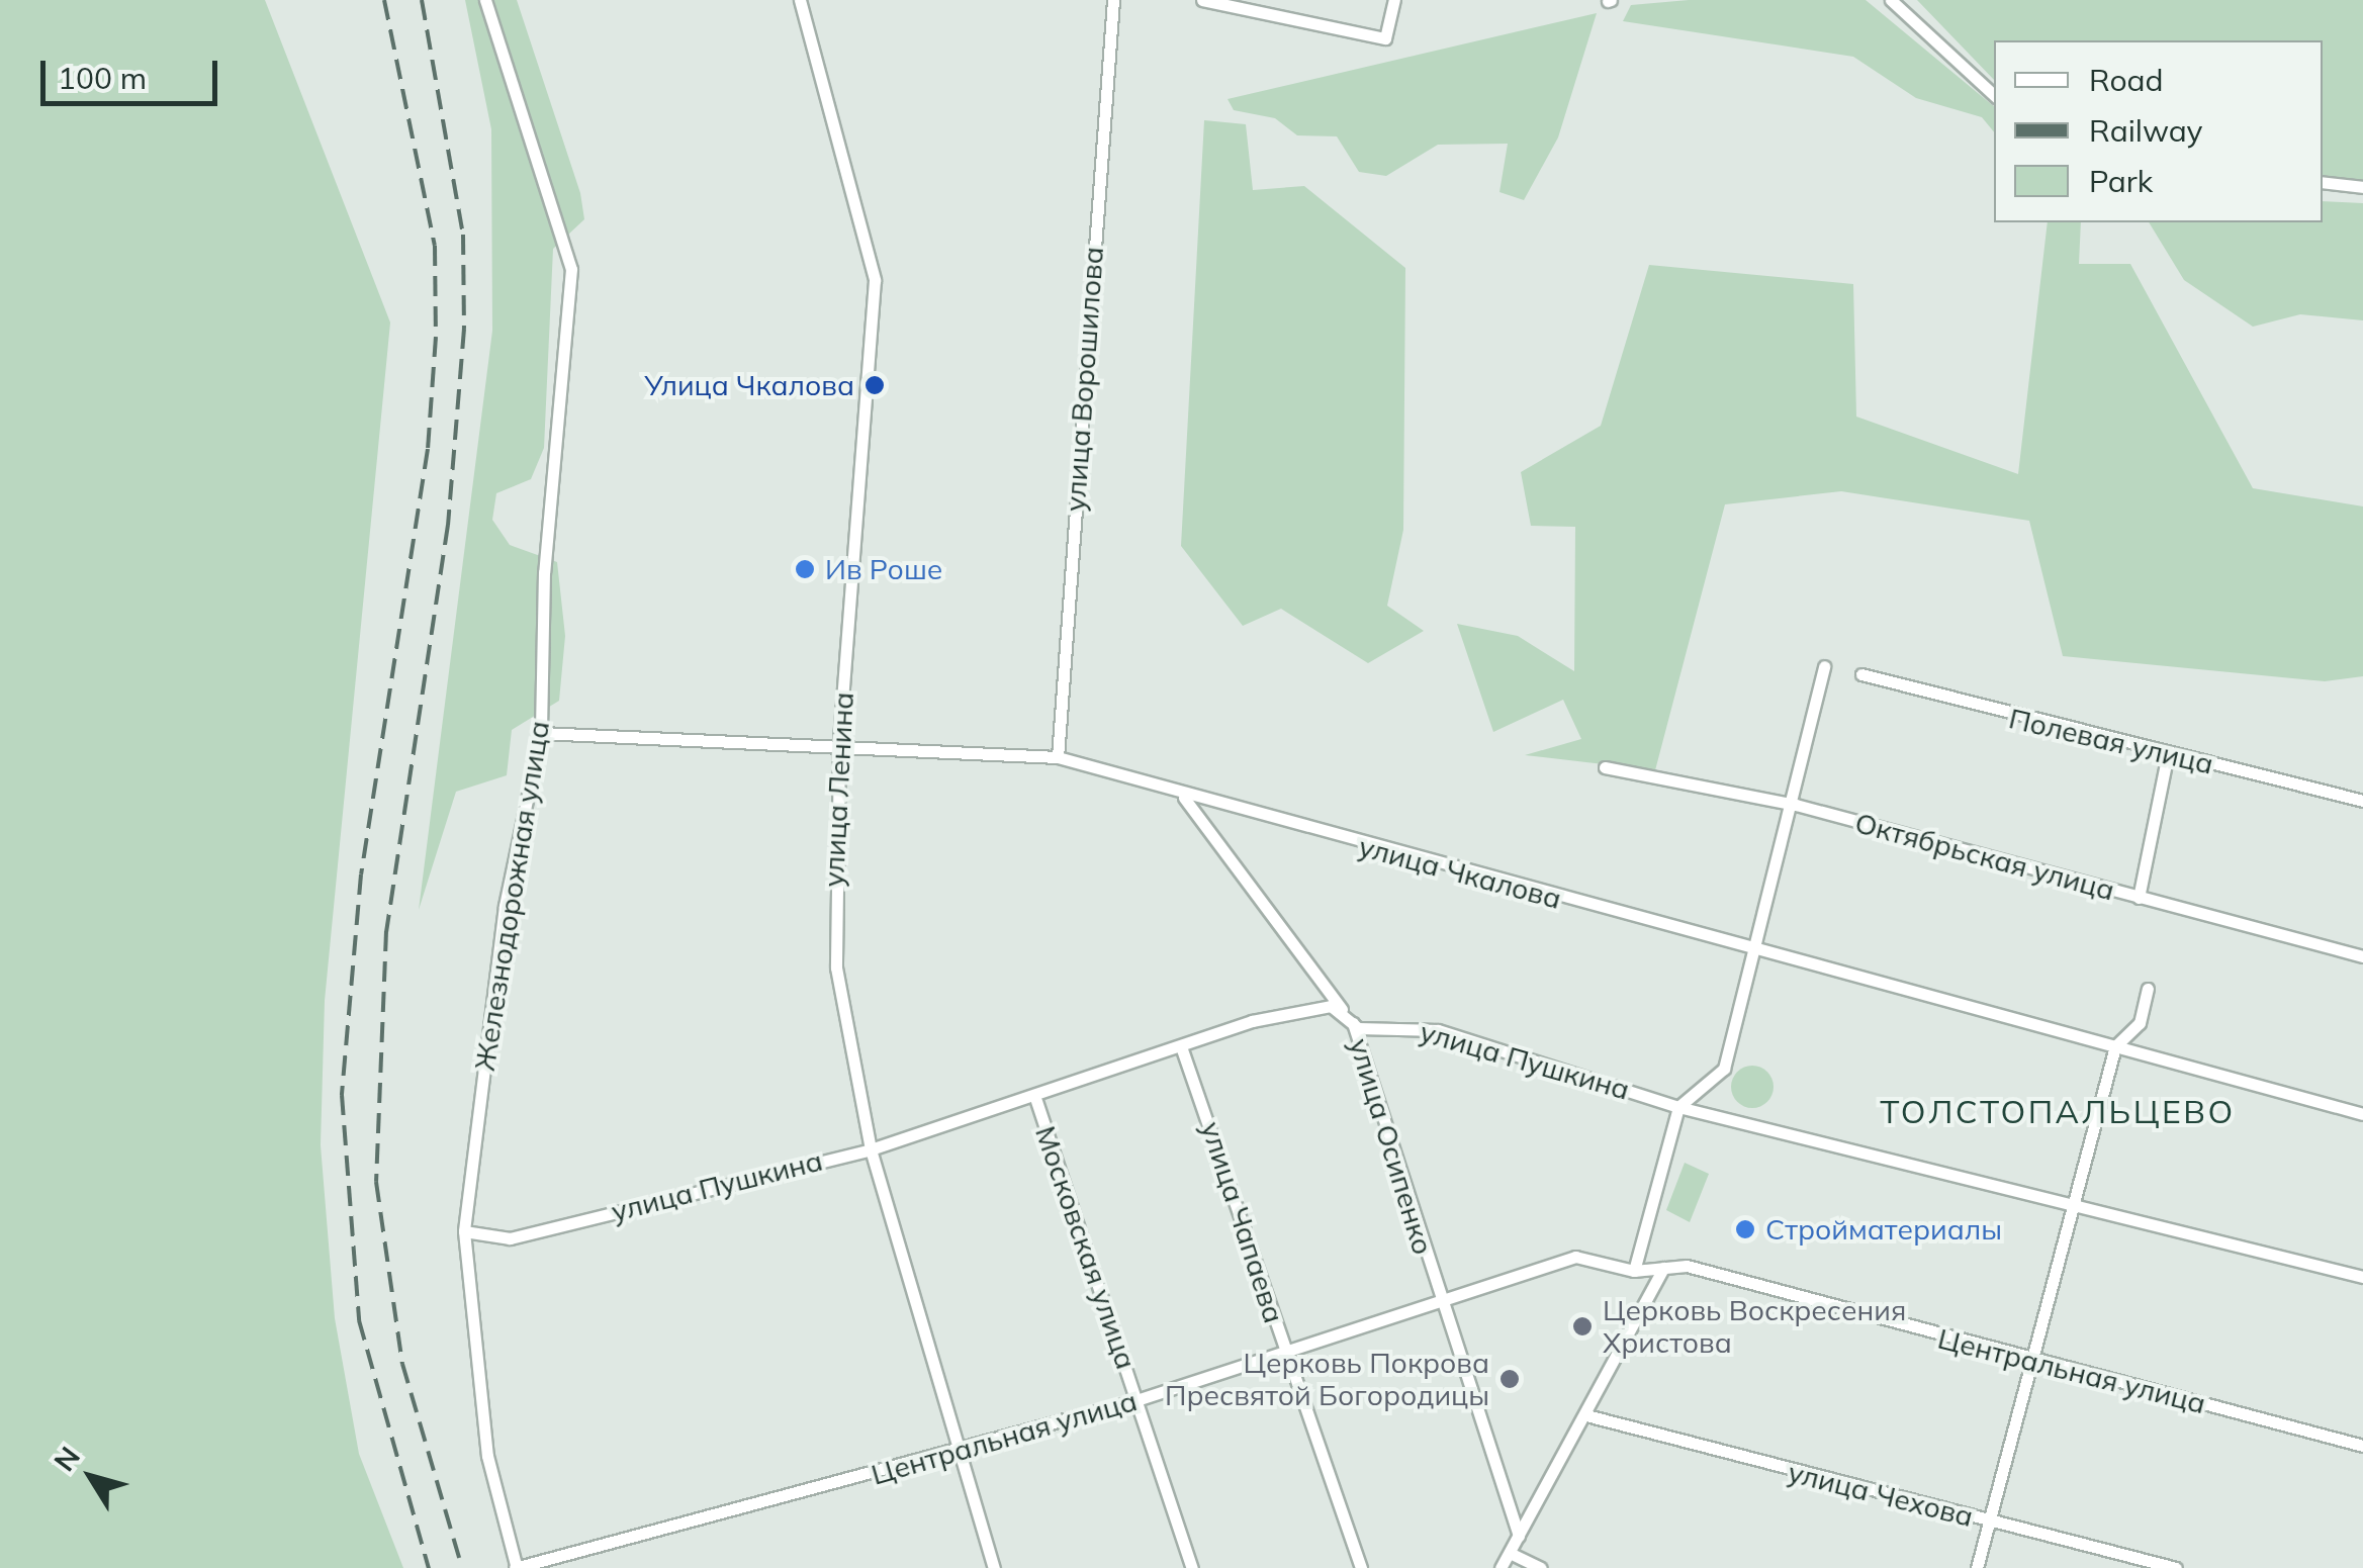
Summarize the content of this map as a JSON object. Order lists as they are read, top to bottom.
{
  "streets": {
    "street": [
      "улица Ворошилова",
      "Полевая улица",
      "улица Ленина",
      "Октябрьская улица",
      "улица Чкалова",
      "Железнодорожная улица",
      "улица Пушкина",
      "улица Осипенко",
      "улица Чапаева",
      "Московская улица",
      "Центральная улица",
      "улица Чехова"
    ]
  },
  "crossings": [
    ["улица Ворошилова", "улица Чкалова"],
    ["улица Ленина", "улица Чкалова"],
    ["улица Ленина", "улица Пушкина"],
    ["улица Ленина", "Центральная улица"],
    ["улица Чкалова", "Железнодорожная улица"],
    ["улица Чкалова", "улица Осипенко"],
    ["Железнодорожная улица", "улица Пушкина"],
    ["Железнодорожная улица", "Центральная улица"],
    ["улица Пушкина", "улица Осипенко"],
    ["улица Пушкина", "улица Чапаева"],
    ["улица Пушкина", "Московская улица"],
    ["улица Осипенко", "Центральная улица"],
    ["улица Чапаева", "Центральная улица"],
    ["Московская улица", "Центральная улица"]
  ],
  "districts": ["ТОЛСТОПАЛЬЦЕВО"],
  "places": [
    "Улица Чкалова",
    "Ив Роше",
    "Стройматериалы",
    "Церковь Воскресения Христова",
    "Церковь Покрова Пресвятой Богородицы"
  ],
  "legend": ["Road", "Railway", "Park"],
  "scale_bar": "100 m",
  "north": "top left"
}
